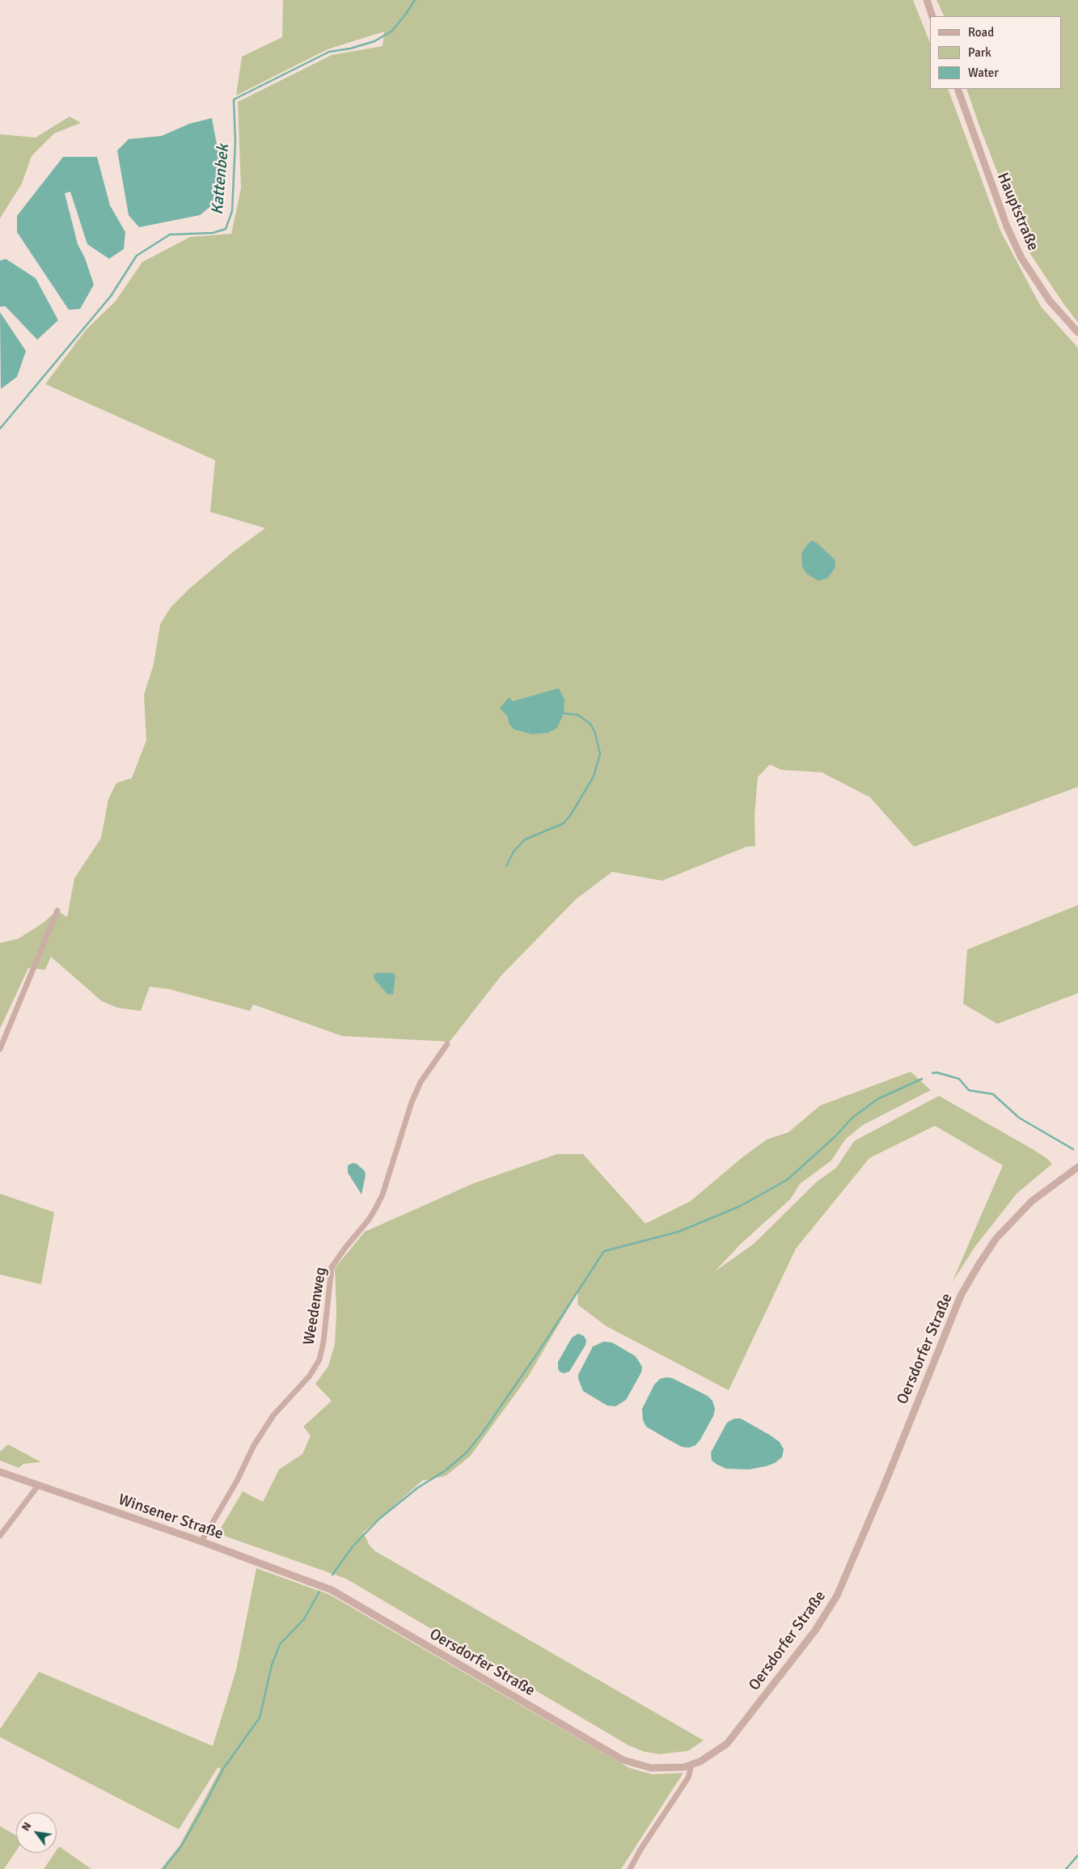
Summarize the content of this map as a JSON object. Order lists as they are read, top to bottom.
{
  "streets": {
    "street": [
      "Hauptstraße",
      "Weedenweg",
      "Oersdorfer Straße",
      "Winsener Straße"
    ]
  },
  "crossings": [
    ["Weedenweg", "Winsener Straße"],
    ["Oersdorfer Straße", "Winsener Straße"]
  ],
  "water": ["Kattenbek"],
  "legend": ["Road", "Park", "Water"],
  "north": "top left"
}
